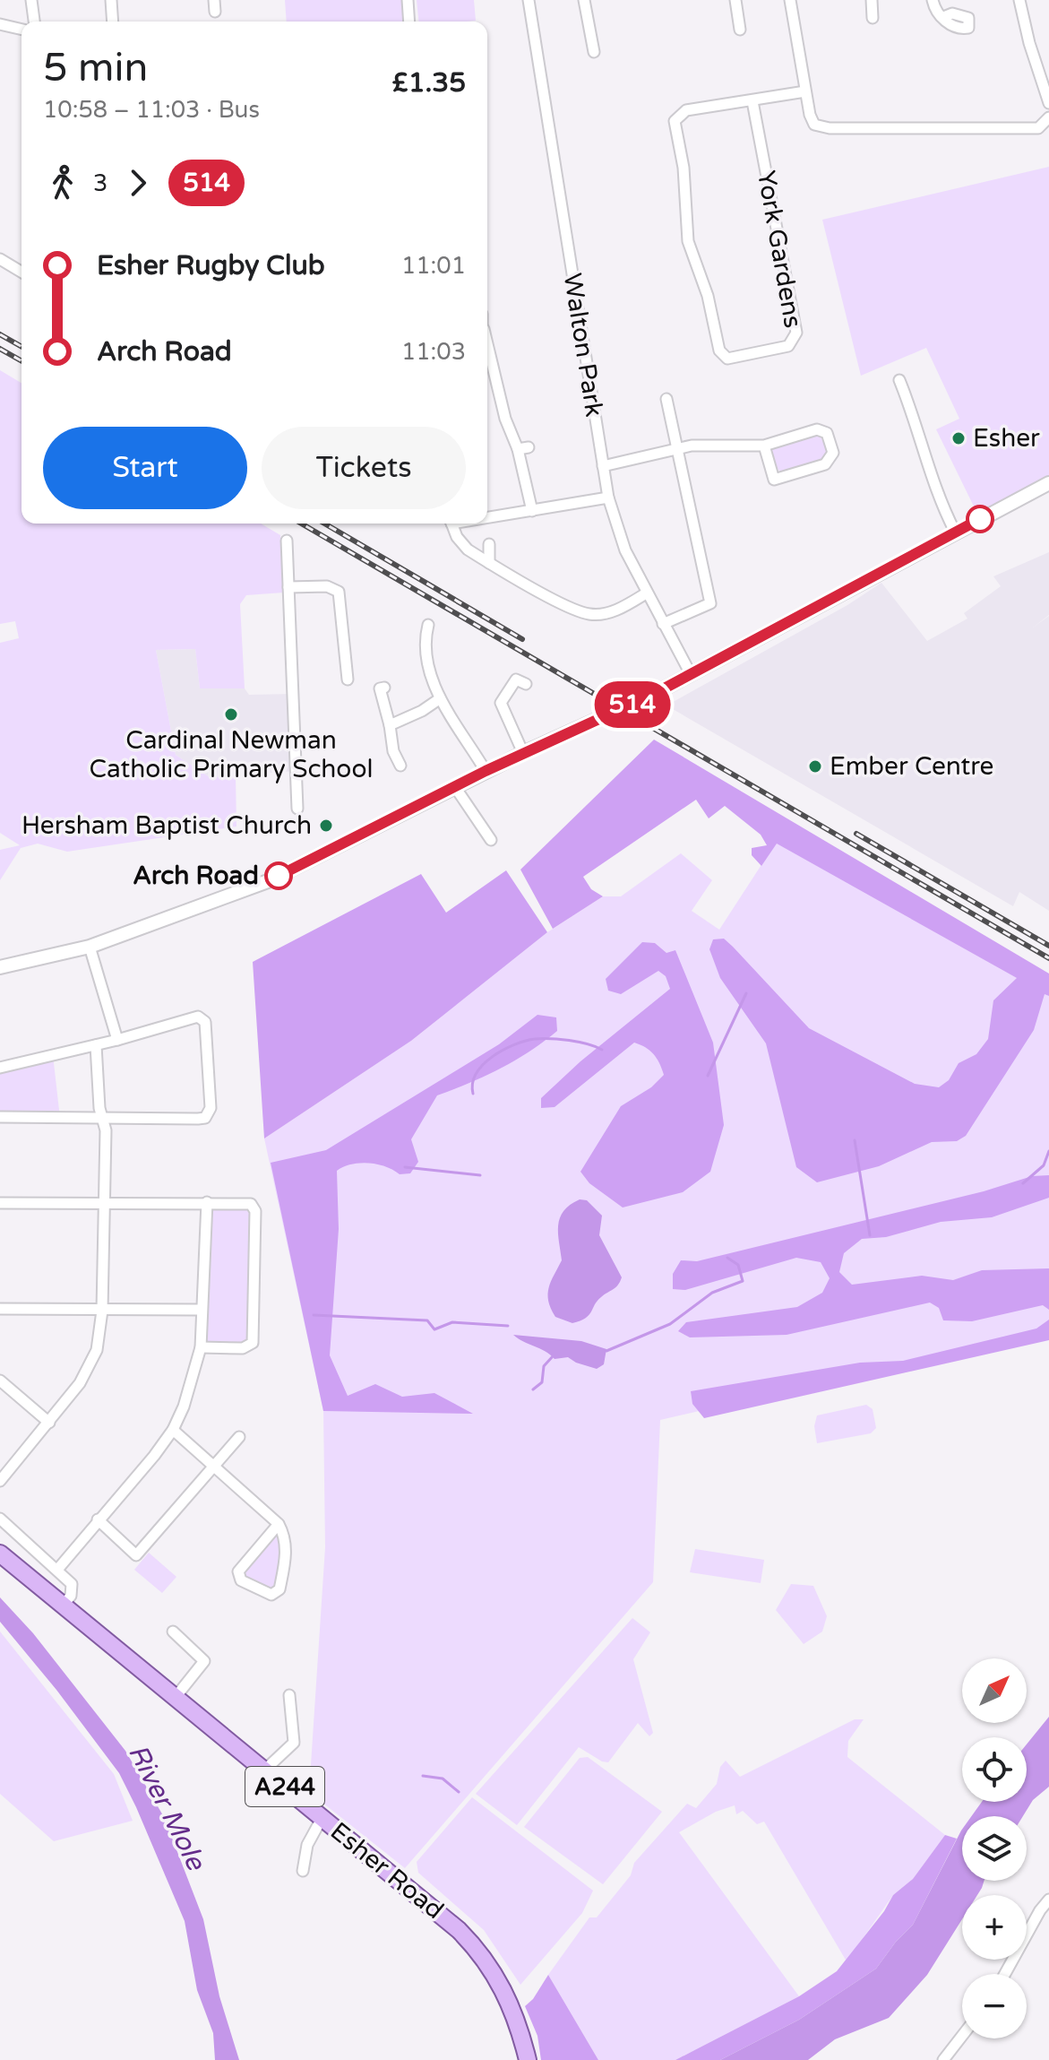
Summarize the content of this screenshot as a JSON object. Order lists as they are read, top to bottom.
{
  "streets": {
    "main road": ["A244", "Esher Road"],
    "street": ["York Gardens", "Walton Park"]
  },
  "water": ["River Mole"],
  "places": [
    "Esher",
    "Cardinal Newman Catholic Primary School",
    "Ember Centre",
    "Hersham Baptist Church",
    "Arch Road"
  ],
  "lines": ["bus line 514"],
  "north": "top right",
  "page": {
    "on_map": "514",
    "heading": ["5 min", "10:58 – 11:03 · Bus", "£1.35"],
    "legs": ["3", "514"],
    "list": [
      {
        "name": "Esher Rugby Club",
        "value": "11:01"
      },
      {
        "name": "Arch Road",
        "value": "11:03"
      }
    ],
    "buttons": ["Start", "Tickets"],
    "map_buttons": ["+", "−"]
  }
}
